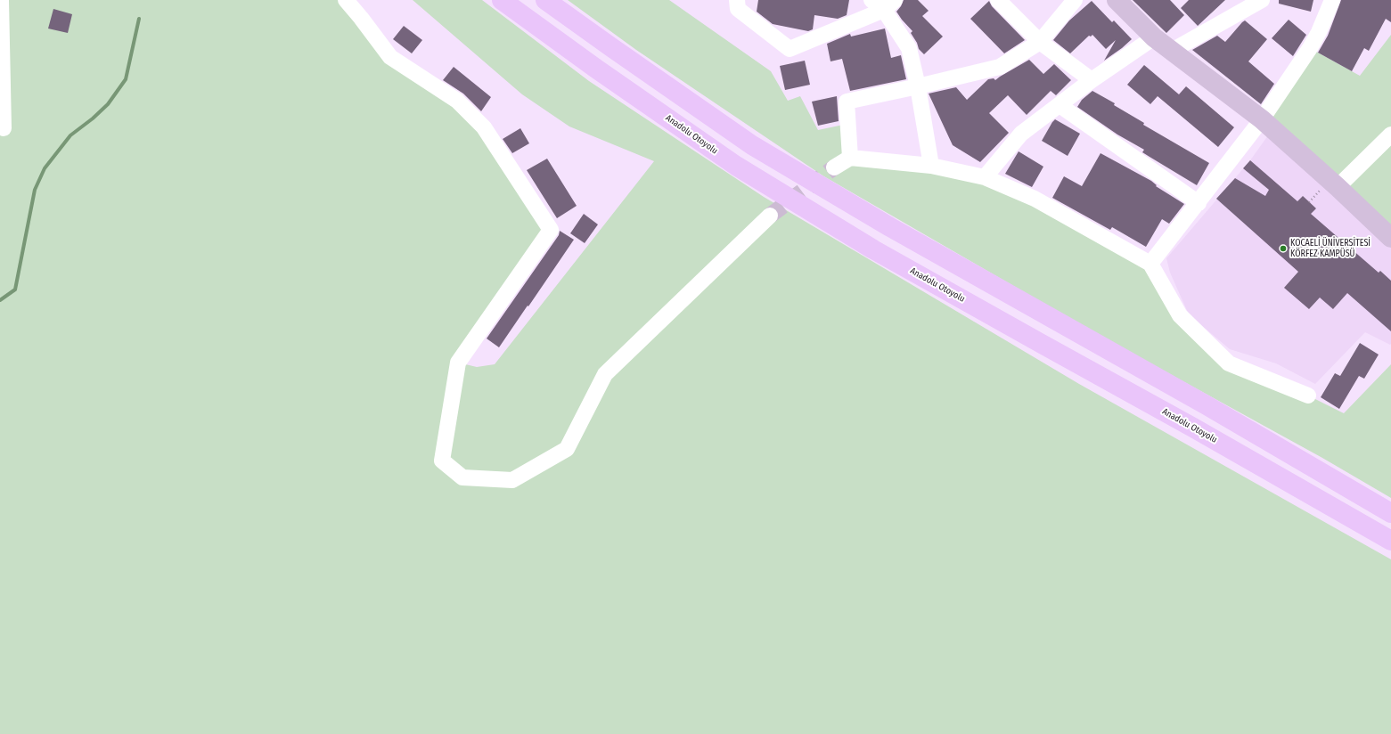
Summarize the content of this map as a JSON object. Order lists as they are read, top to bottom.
{
  "streets": {
    "highway": ["Anadolu Otoyolu"]
  },
  "places": ["KOCAELİ ÜNİVERSİTESİ KÖRFEZ KAMPÜSÜ"]
}
